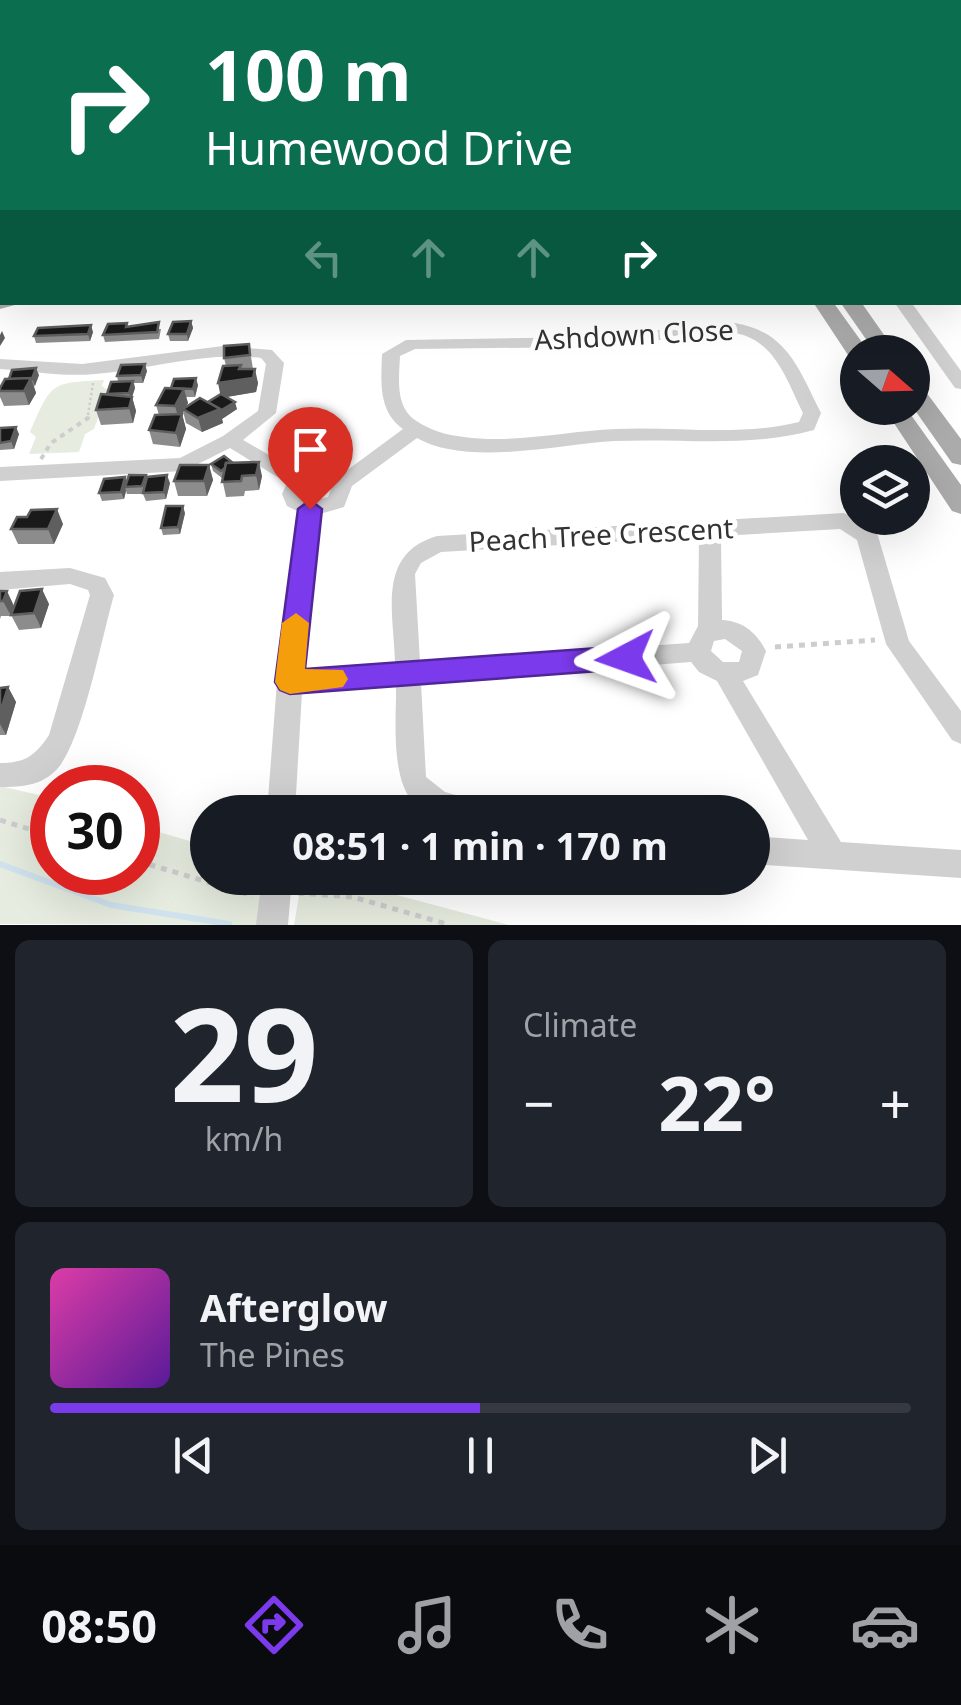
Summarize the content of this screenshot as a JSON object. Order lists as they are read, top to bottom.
{
  "streets": {
    "street": ["Ashdown Close", "Peach Tree Crescent"]
  },
  "north": "right",
  "page": {
    "turn": ["100 m", "Humewood Drive"],
    "limit": "30",
    "trip": "08:51 · 1 min · 170 m",
    "tile": [
      ["29", "km/h"],
      "Climate"
    ],
    "heat": ["−", "22°", "+"],
    "song": ["Afterglow", "The Pines"],
    "tabs": "08:50"
  }
}
